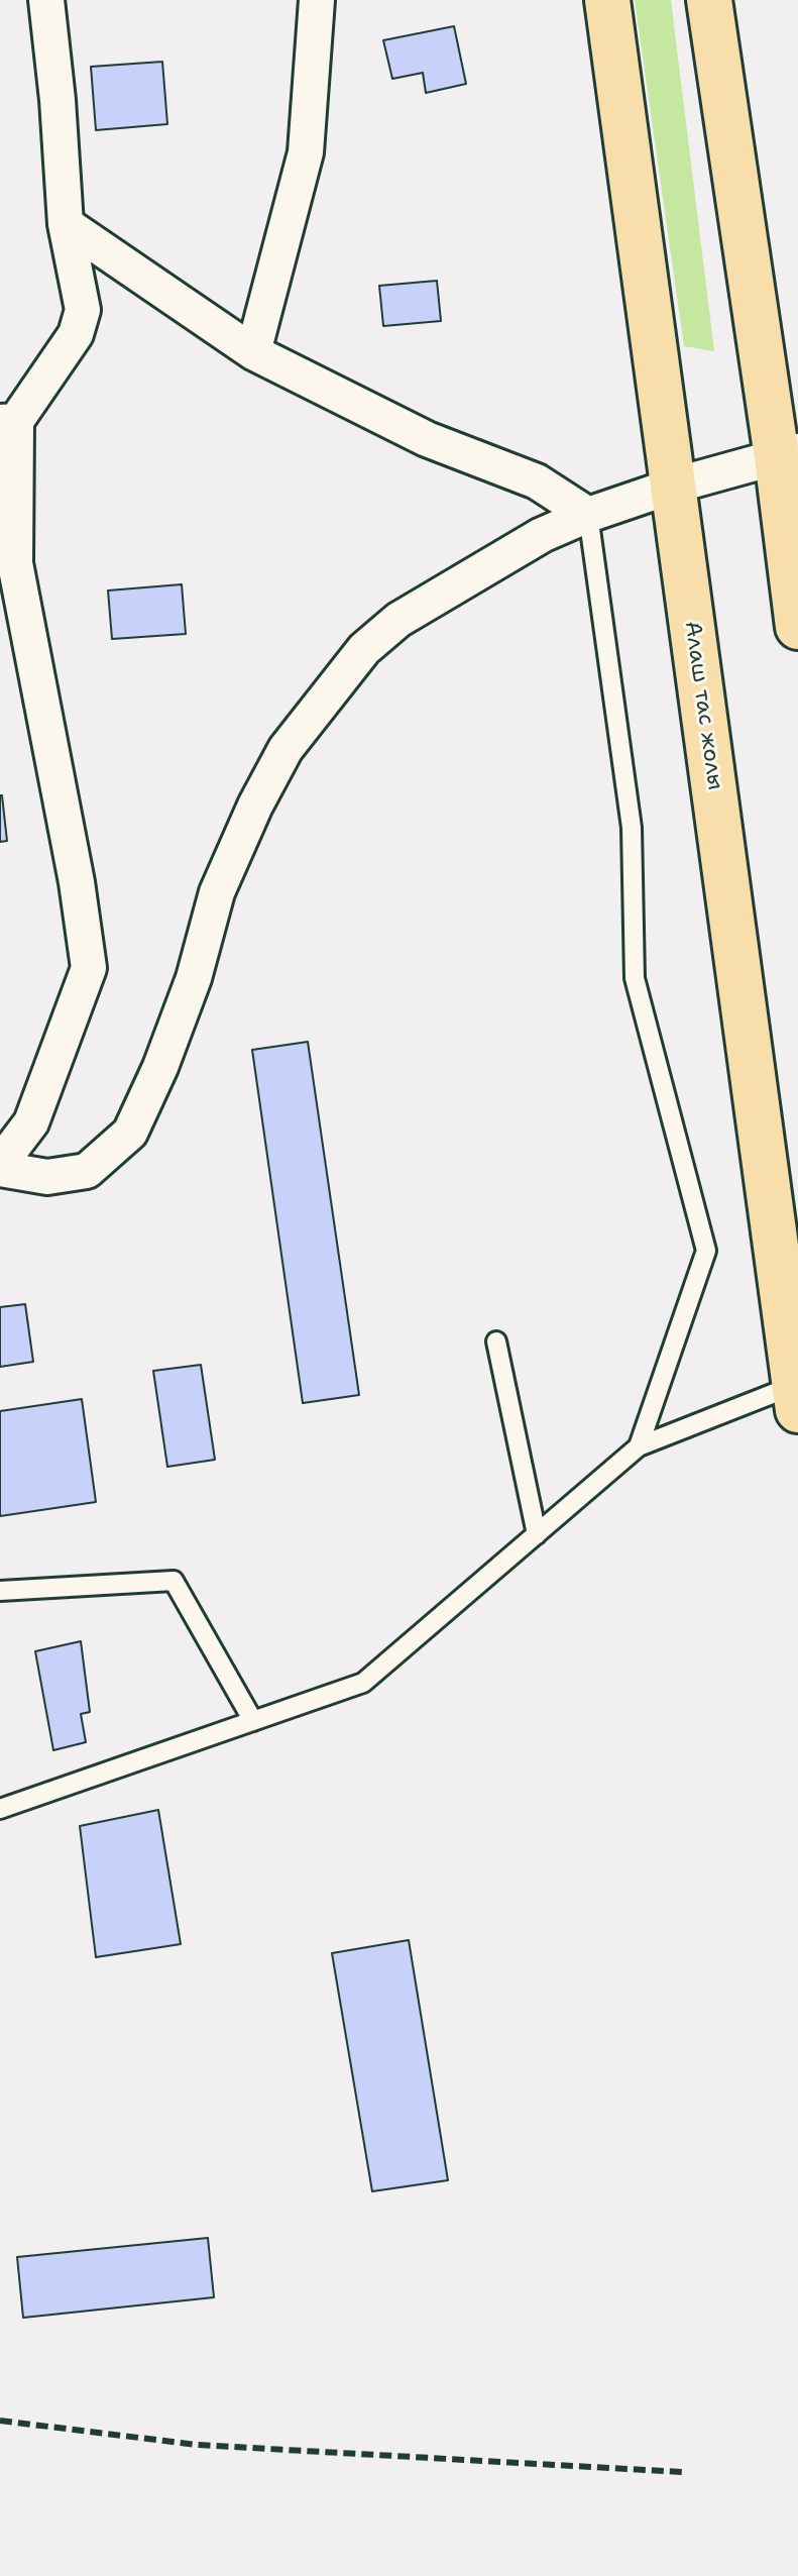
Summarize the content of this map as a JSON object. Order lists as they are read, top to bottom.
{
  "streets": {
    "main road": ["Алаш тас жолы"]
  }
}
